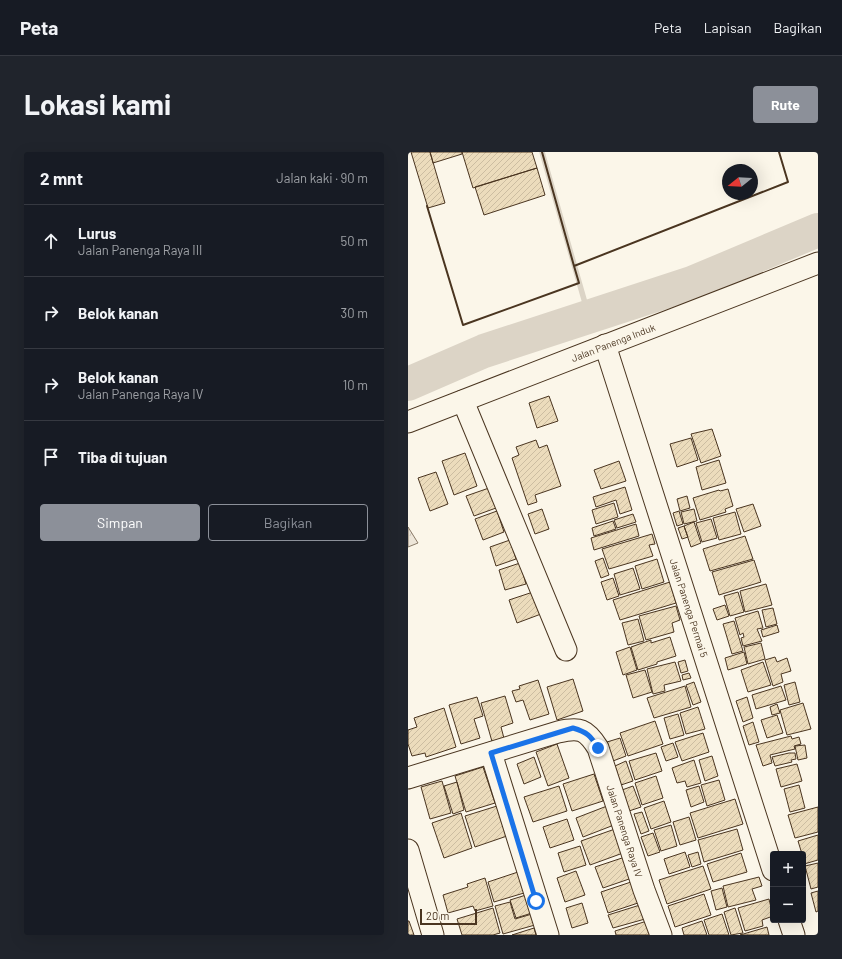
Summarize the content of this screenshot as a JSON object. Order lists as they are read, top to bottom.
{
  "streets": {
    "street": ["Jalan Panenga Induk", "Jalan Panenga Permai 5", "Jalan Panenga Raya IV"]
  },
  "crossings": [
    ["Jalan Panenga Induk", "Jalan Panenga Permai 5"]
  ],
  "scale_bar": "20 m",
  "north": "left",
  "page": {
    "header": "Peta",
    "nav": ["Peta", "Lapisan", "Bagikan"],
    "buttons": [
      "Rute",
      ["Simpan", "Bagikan"]
    ],
    "title": "Lokasi kami",
    "heading": ["2 mnt", "Jalan kaki · 90 m"],
    "list": [
      ["Lurus", "Jalan Panenga Raya III", "50 m"],
      ["Belok kanan", "30 m"],
      ["Belok kanan", "Jalan Panenga Raya IV", "10 m"],
      "Tiba di tujuan"
    ],
    "map_buttons": ["+", "−"],
    "scale": "20 m"
  }
}
